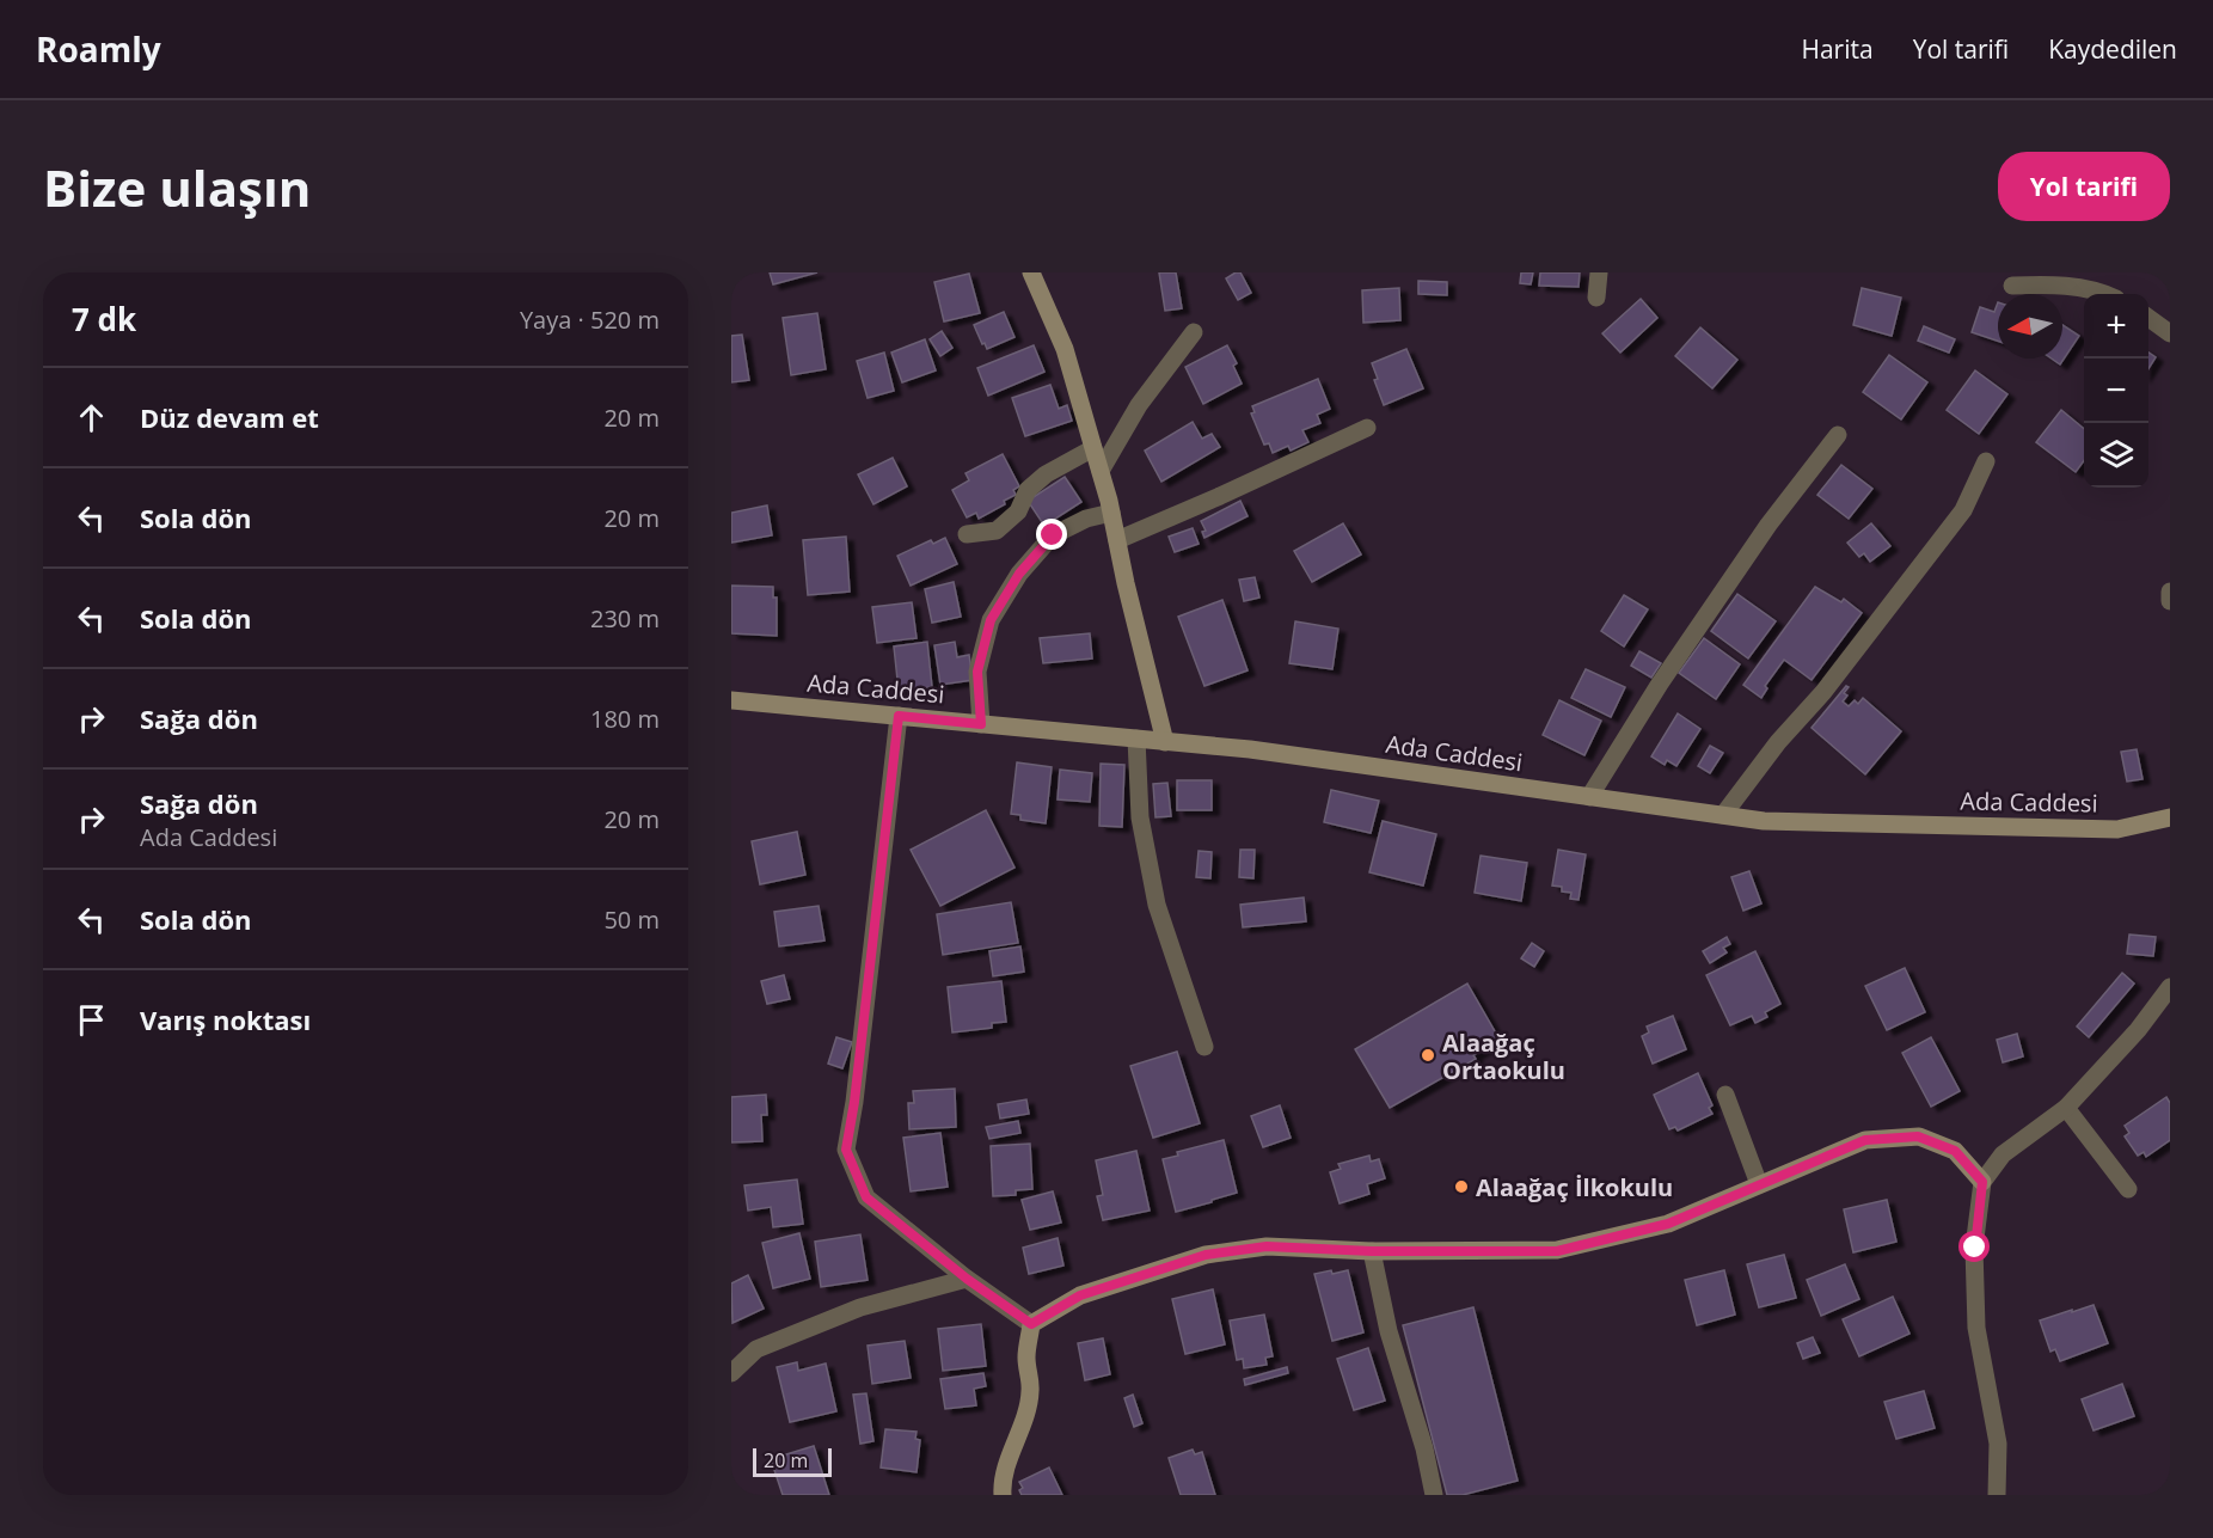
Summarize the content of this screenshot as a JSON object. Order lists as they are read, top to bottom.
{
  "streets": {
    "street": ["Ada Caddesi"]
  },
  "places": ["Alaağaç Ortaokulu", "Alaağaç İlkokulu"],
  "scale_bar": "20 m",
  "north": "left",
  "page": {
    "header": "Roamly",
    "nav": ["Harita", "Yol tarifi", "Kaydedilen"],
    "buttons": "Yol tarifi",
    "title": "Bize ulaşın",
    "heading": ["7 dk", "Yaya · 520 m"],
    "map_buttons": ["+", "−"],
    "list": [
      ["Düz devam et", "20 m"],
      ["Sola dön", "20 m"],
      ["Sola dön", "230 m"],
      ["Sağa dön", "180 m"],
      ["Sağa dön", "Ada Caddesi", "20 m"],
      ["Sola dön", "50 m"],
      "Varış noktası"
    ],
    "scale": "20 m"
  }
}
